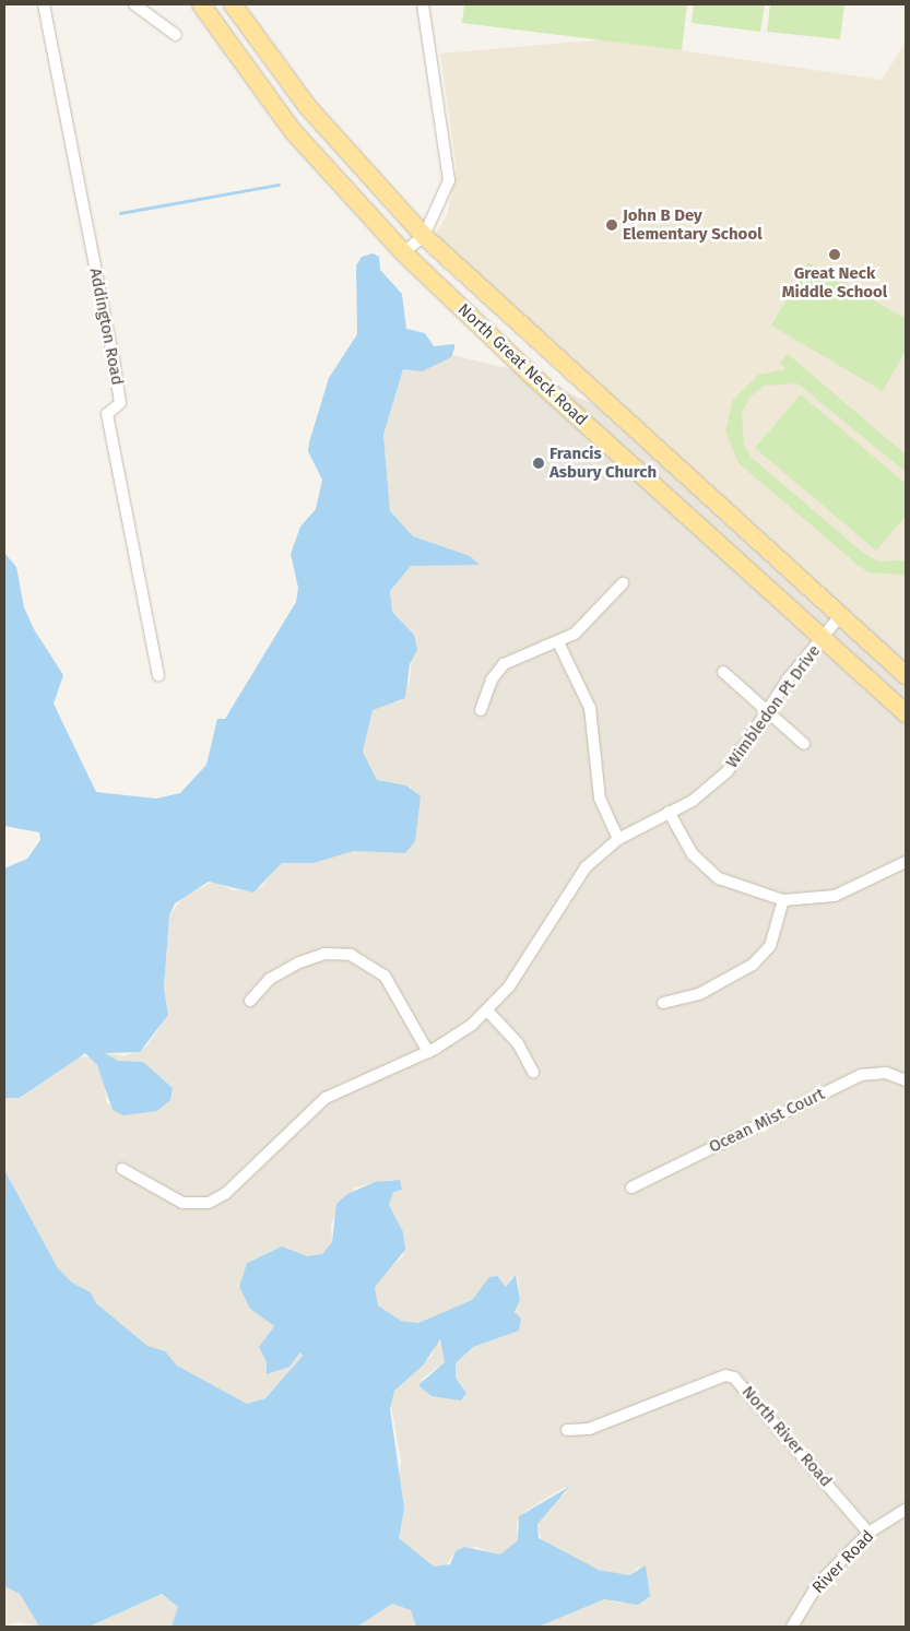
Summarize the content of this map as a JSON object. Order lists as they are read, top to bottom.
{
  "streets": {
    "main road": ["North Great Neck Road"],
    "street": [
      "Addington Road",
      "Wimbledon Pt Drive",
      "Ocean Mist Court",
      "North River Road",
      "River Road"
    ]
  },
  "crossings": [
    ["North Great Neck Road", "Wimbledon Pt Drive"],
    ["North River Road", "River Road"]
  ],
  "places": ["John B Dey Elementary School", "Great Neck Middle School", "Francis Asbury Church"]
}
